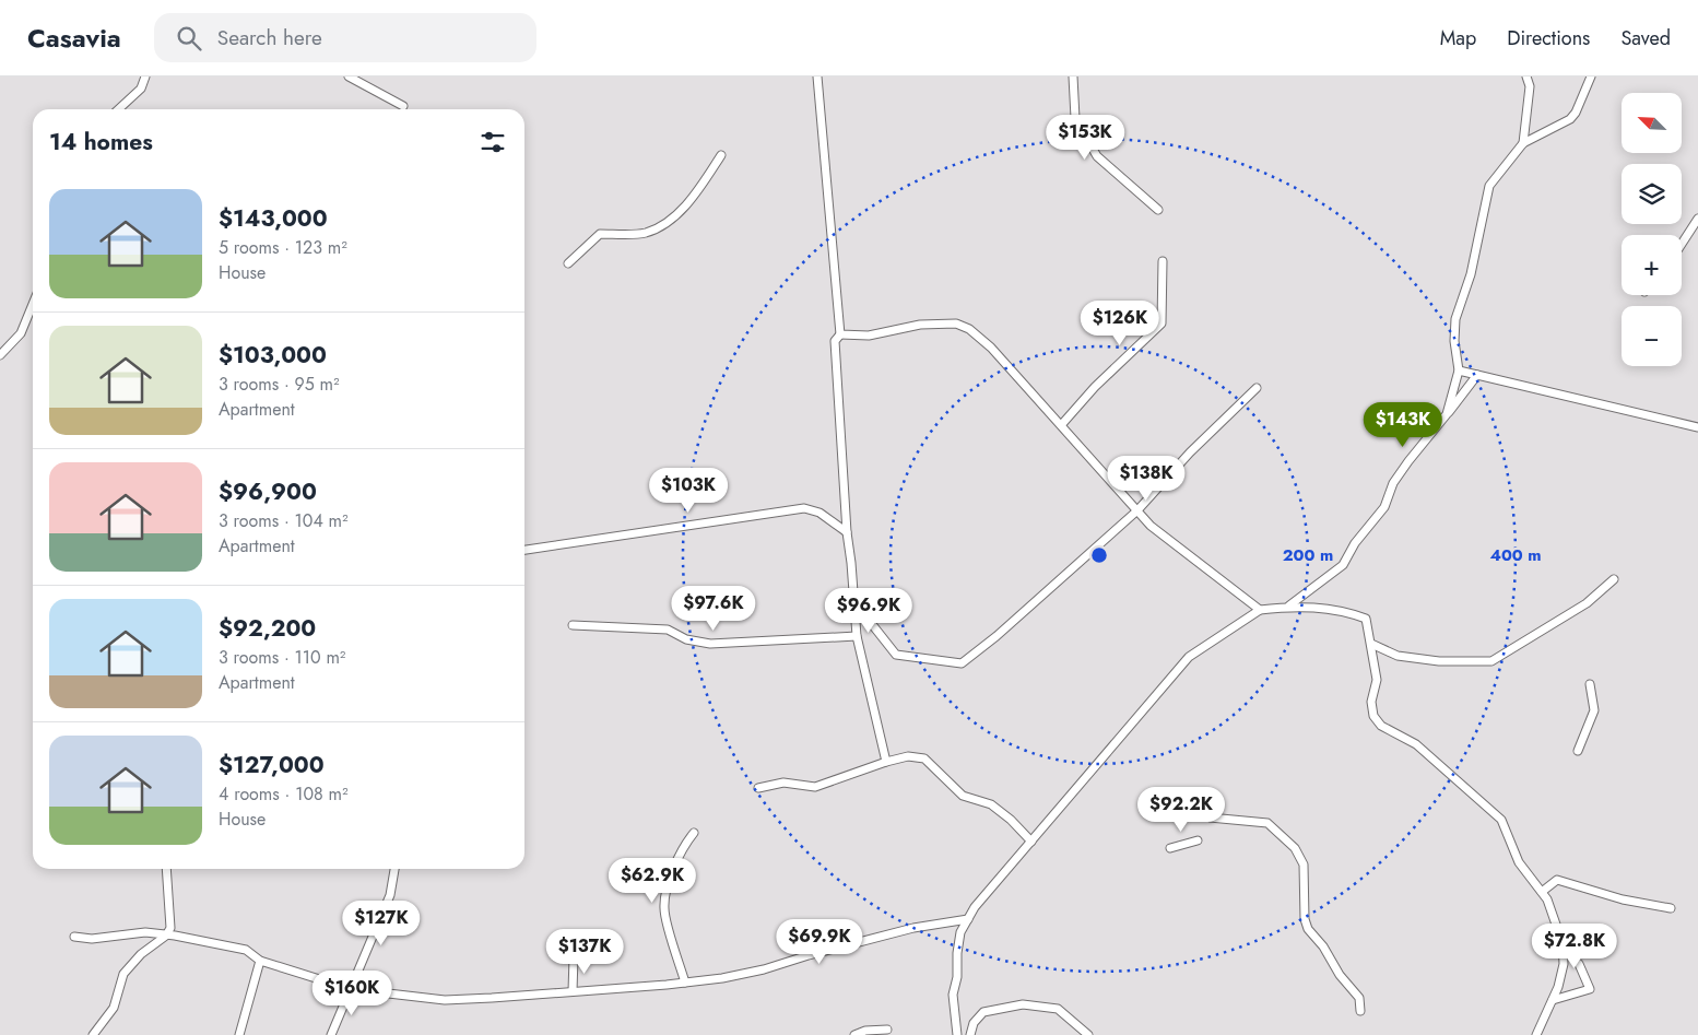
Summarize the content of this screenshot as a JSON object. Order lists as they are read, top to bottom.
{
  "north": "top left",
  "page": {
    "header": "Casavia",
    "search": "Search here",
    "nav": ["Map", "Directions", "Saved"],
    "map_buttons": ["+", "−"],
    "heading": "14 homes",
    "price": [
      "$153K",
      "$126K",
      "$143K",
      "$138K",
      "$103K",
      "$97.6K",
      "$96.9K",
      "$92.2K",
      "$62.9K",
      "$127K",
      "$69.9K",
      "$72.8K",
      "$137K",
      "$160K"
    ],
    "list": [
      {
        "name": "$143,000",
        "note": "5 rooms · 123 m² · House"
      },
      {
        "name": "$103,000",
        "note": "3 rooms · 95 m² · Apartment"
      },
      {
        "name": "$96,900",
        "note": "3 rooms · 104 m² · Apartment"
      },
      {
        "name": "$92,200",
        "note": "3 rooms · 110 m² · Apartment"
      },
      {
        "name": "$127,000",
        "note": "4 rooms · 108 m² · House"
      }
    ]
  },
  "rings": ["200 m", "400 m"]
}
